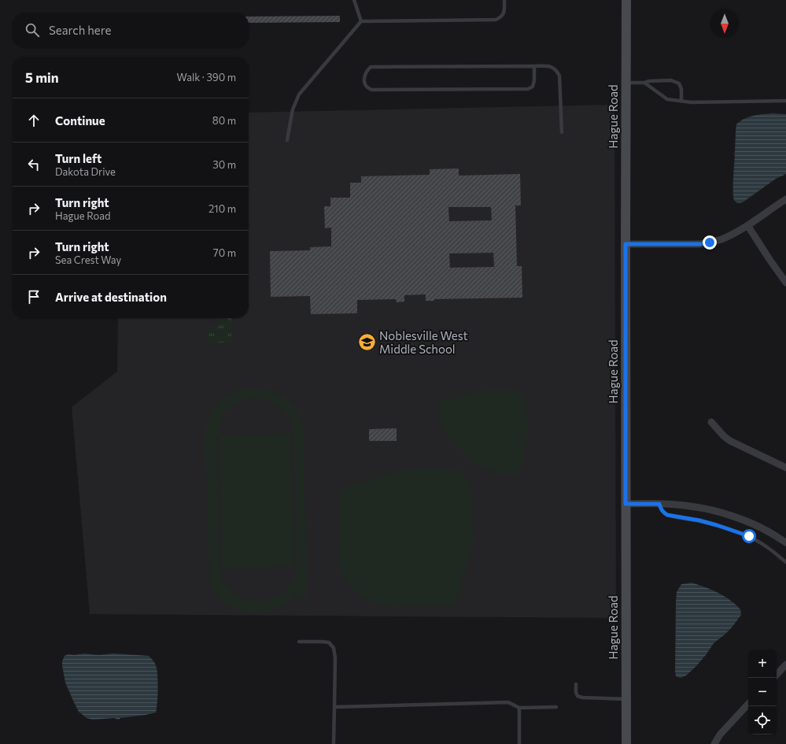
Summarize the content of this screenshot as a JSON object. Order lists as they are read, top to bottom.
{
  "streets": {
    "main road": ["Hague Road"]
  },
  "places": {
    "school or university": ["Noblesville West Middle School"]
  },
  "north": "bottom",
  "page": {
    "search": "Search here",
    "heading": ["5 min", "Walk · 390 m"],
    "list": [
      ["Continue", "80 m"],
      ["Turn left", "Dakota Drive", "30 m"],
      ["Turn right", "Hague Road", "210 m"],
      ["Turn right", "Sea Crest Way", "70 m"],
      "Arrive at destination"
    ],
    "map_buttons": ["+", "−"]
  }
}
